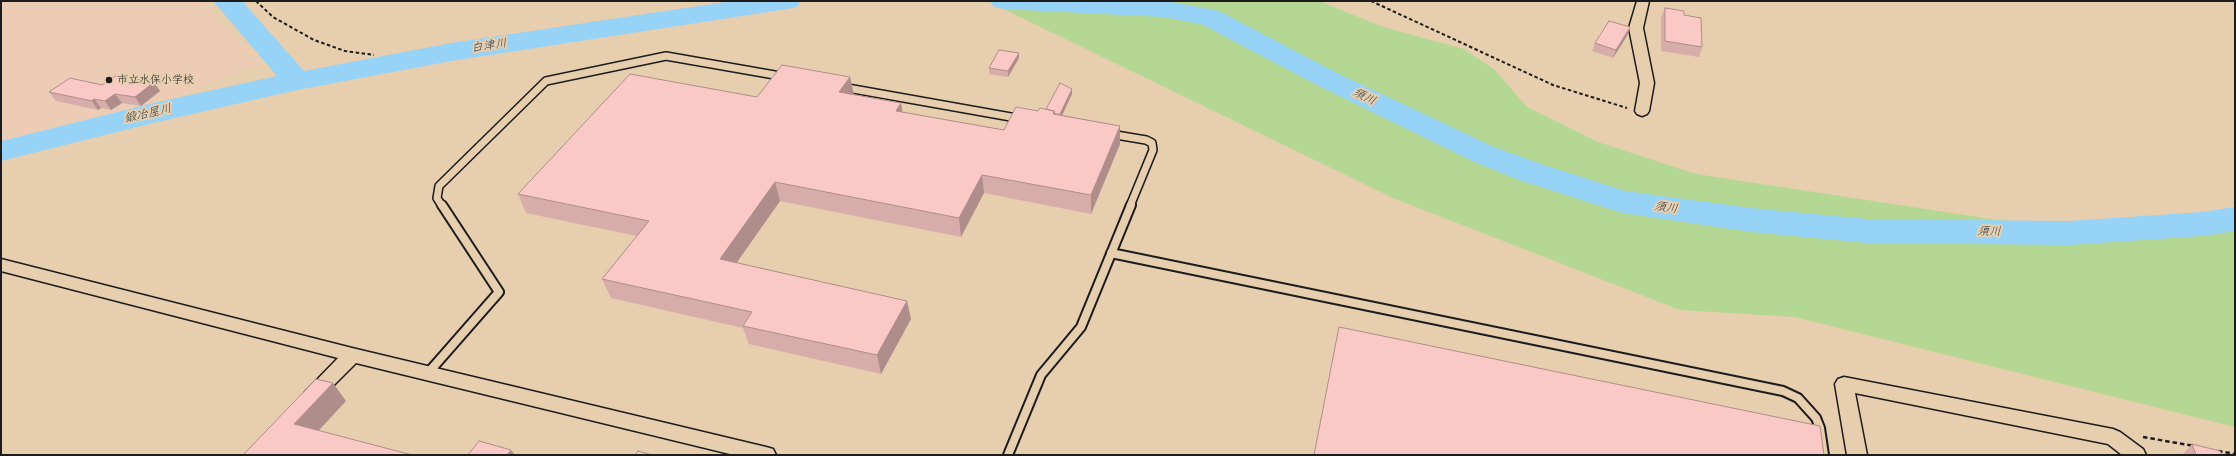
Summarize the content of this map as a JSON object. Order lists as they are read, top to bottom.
{
  "water": ["白津川", "須川", "鍛冶屋川"],
  "places": ["市立水保小学校"]
}
